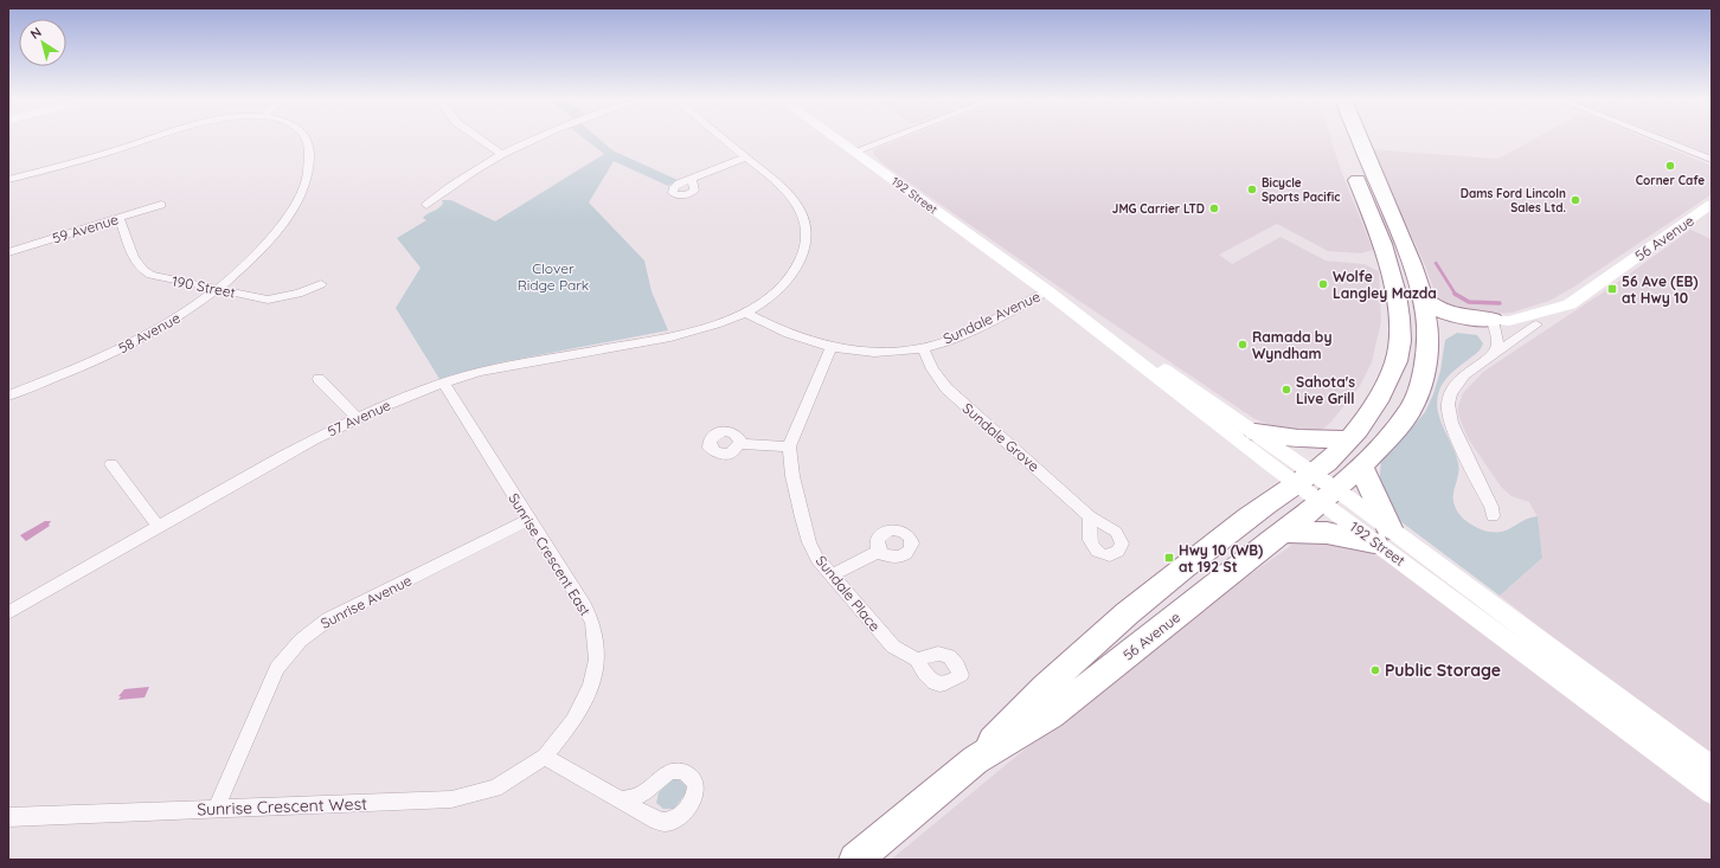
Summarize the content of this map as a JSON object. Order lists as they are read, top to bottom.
{
  "streets": {
    "highway": ["56 Avenue"],
    "main road": ["192 Street"],
    "street": [
      "59 Avenue",
      "190 Street",
      "Sundale Avenue",
      "58 Avenue",
      "57 Avenue",
      "Sundale Grove",
      "Sunrise Crescent East",
      "Sundale Place",
      "Sunrise Avenue",
      "Sunrise Crescent West"
    ]
  },
  "crossings": [
    ["192 Street", "56 Avenue"],
    ["192 Street", "Sundale Avenue"],
    ["59 Avenue", "190 Street"],
    ["190 Street", "58 Avenue"],
    ["Sundale Avenue", "57 Avenue"],
    ["Sundale Avenue", "Sundale Grove"],
    ["Sundale Avenue", "Sundale Place"],
    ["57 Avenue", "Sunrise Crescent East"],
    ["Sunrise Crescent East", "Sunrise Avenue"],
    ["Sunrise Crescent East", "Sunrise Crescent West"],
    ["Sunrise Avenue", "Sunrise Crescent West"]
  ],
  "parks": ["Clover Ridge Park"],
  "places": {
    "other": [
      "Corner Cafe",
      "Bicycle Sports Pacific",
      "Dams Ford Lincoln Sales Ltd.",
      "JMG Carrier LTD",
      "Wolfe Langley Mazda",
      "Ramada by Wyndham",
      "Sahota's Live Grill",
      "Public Storage"
    ],
    "transit": ["56 Ave (EB) at Hwy 10", "Hwy 10 (WB) at 192 St"]
  },
  "north": "top left"
}
